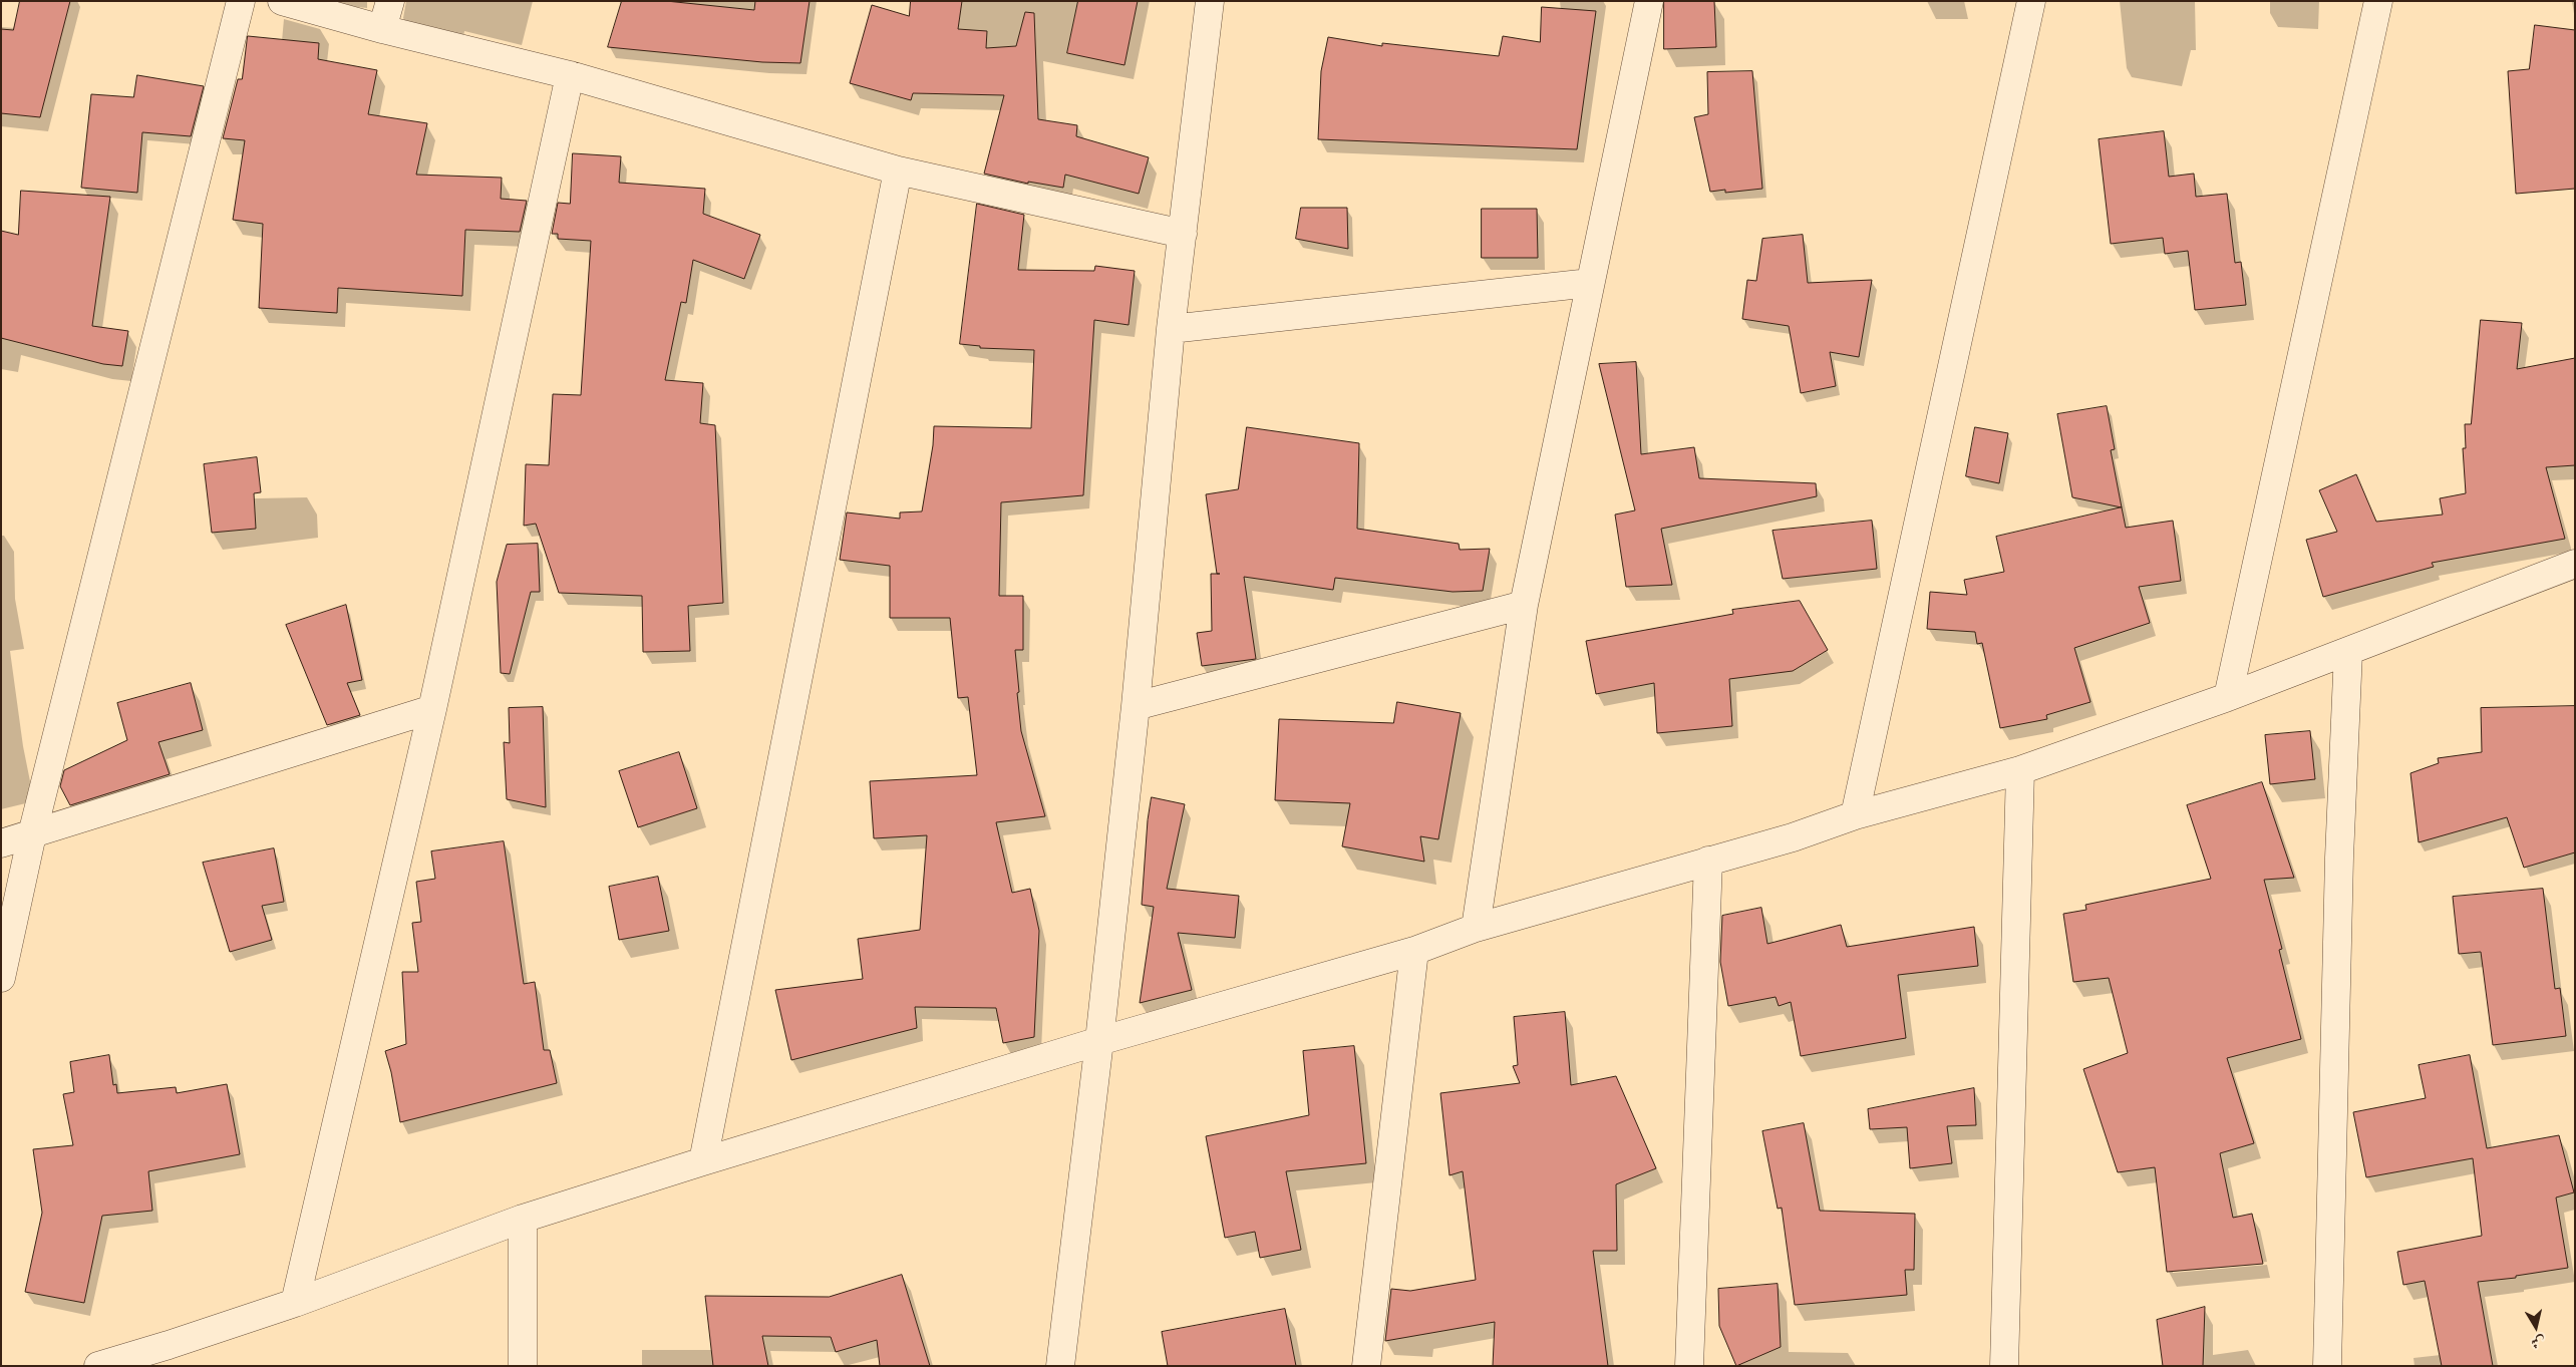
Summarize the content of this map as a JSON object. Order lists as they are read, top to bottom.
{
  "north": "bottom"
}
